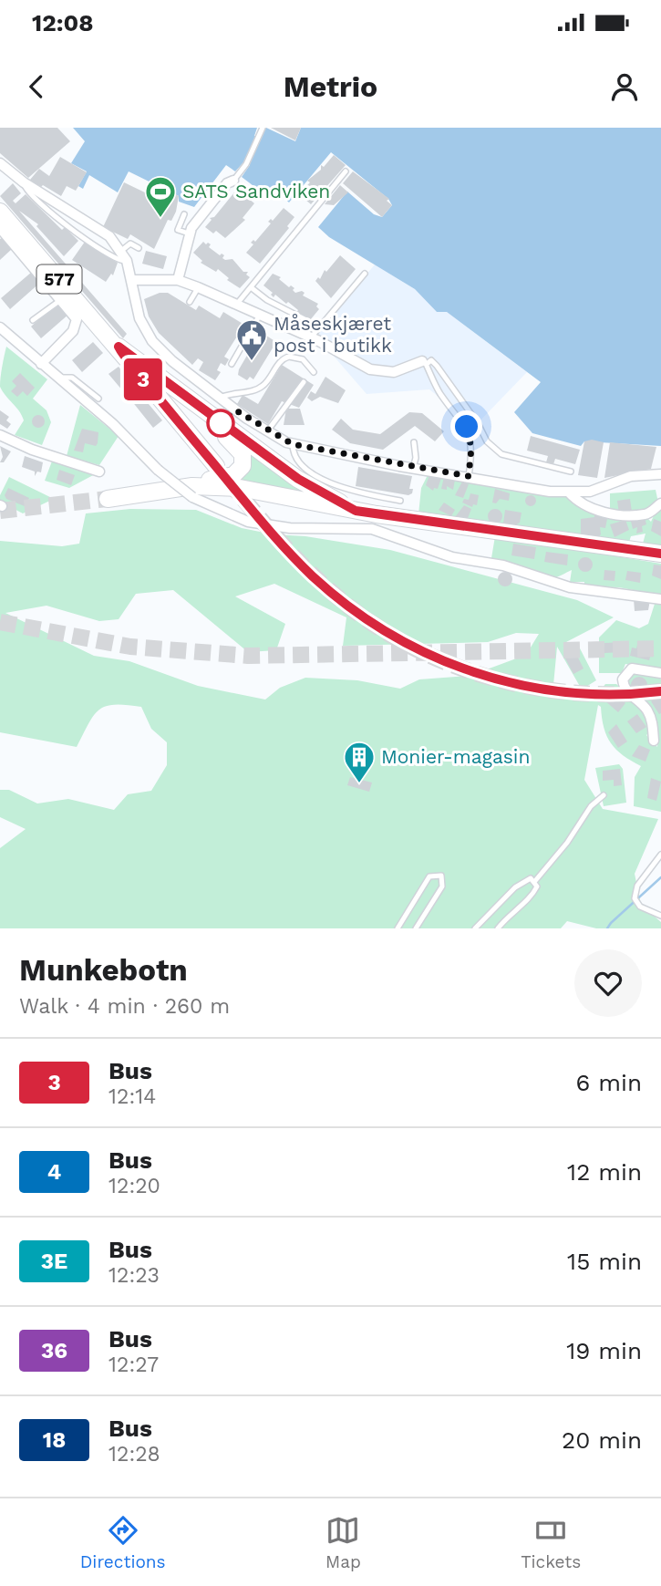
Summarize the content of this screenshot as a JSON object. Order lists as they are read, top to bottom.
{
  "streets": {
    "main road": ["577"]
  },
  "places": {
    "sports": ["SATS Sandviken"],
    "public building": ["Måseskjæret post i butikk"],
    "building": ["Monier-magasin"]
  },
  "lines": ["bus line 3"],
  "page": {
    "status": "12:08",
    "header": "Metrio",
    "on_map": "3",
    "heading": ["Munkebotn", "Walk · 4 min · 260 m"],
    "list": [
      {
        "mark": "3",
        "name": "Bus",
        "note": "12:14",
        "value": "6 min"
      },
      {
        "mark": "4",
        "name": "Bus",
        "note": "12:20",
        "value": "12 min"
      },
      {
        "mark": "3E",
        "name": "Bus",
        "note": "12:23",
        "value": "15 min"
      },
      {
        "mark": "36",
        "name": "Bus",
        "note": "12:27",
        "value": "19 min"
      },
      {
        "mark": "18",
        "name": "Bus",
        "note": "12:28",
        "value": "20 min"
      }
    ],
    "tabs": ["Directions", "Map", "Tickets"]
  }
}
